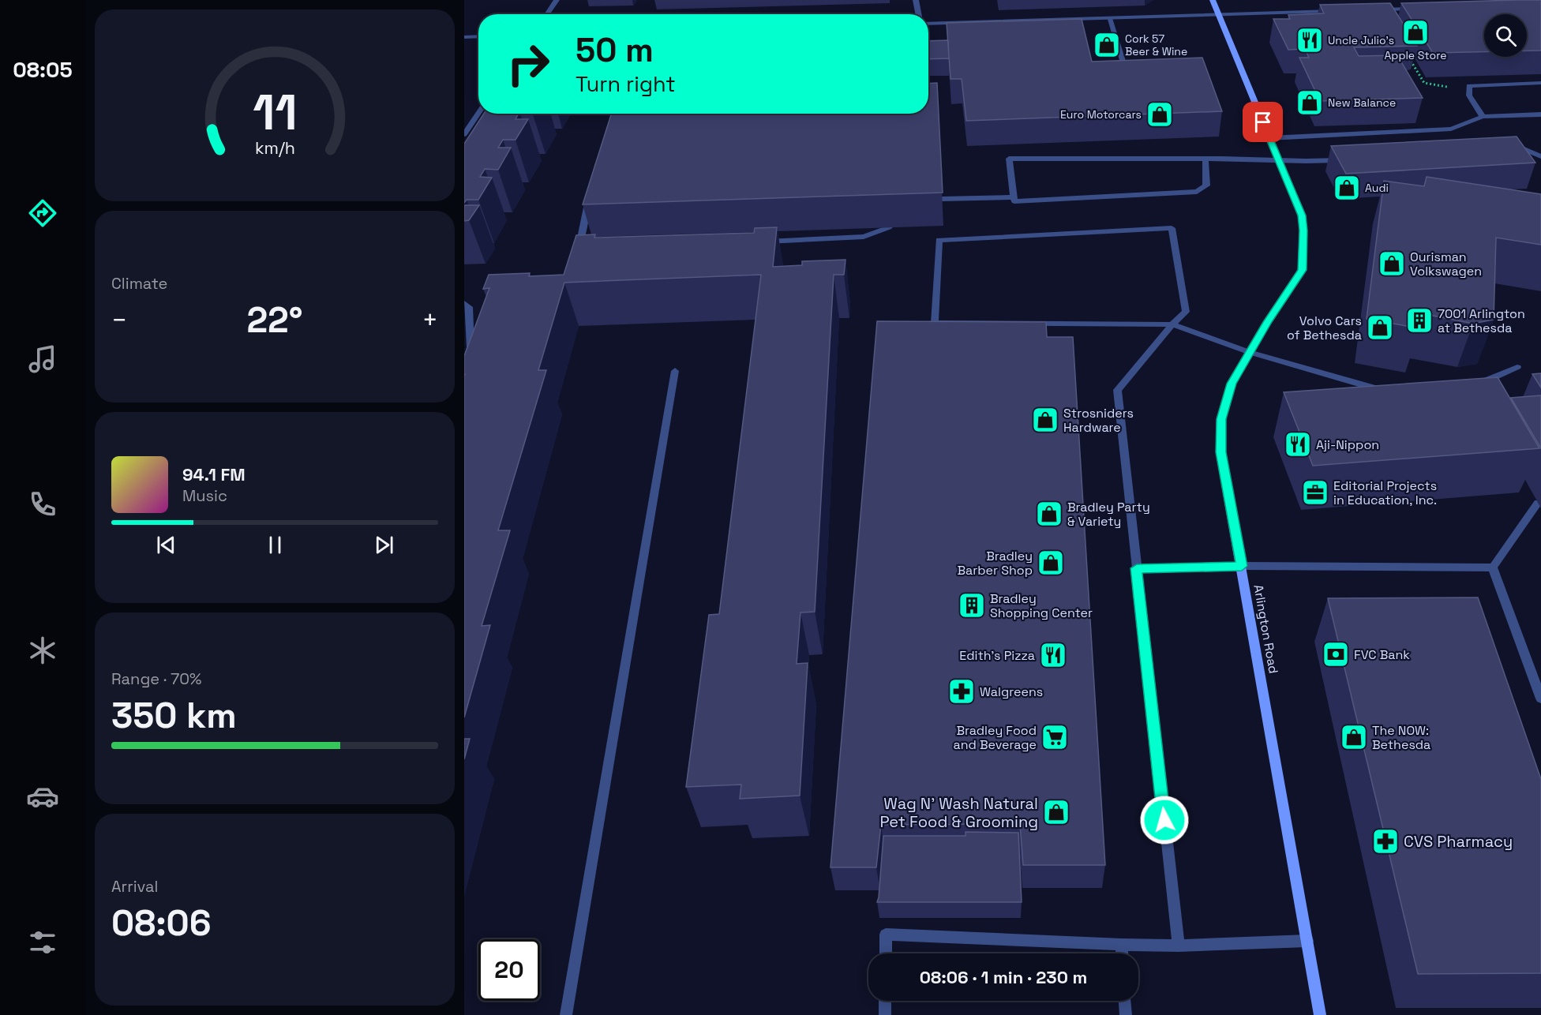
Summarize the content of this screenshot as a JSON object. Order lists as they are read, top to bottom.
{
  "streets": {
    "main road": ["Arlington Road"]
  },
  "places": {
    "shop": [
      "Apple Store",
      "Cork 57 Beer & Wine",
      "New Balance",
      "Euro Motorcars",
      "Audi",
      "Ourisman Volkswagen",
      "Volvo Cars of Bethesda",
      "Strosniders Hardware",
      "Bradley Party & Variety",
      "Bradley Barber Shop",
      "The NOW: Bethesda",
      "Wag N' Wash Natural Pet Food & Grooming"
    ],
    "restaurant": ["Uncle Julio's", "Aji-Nippon", "Edith's Pizza"],
    "building": ["7001 Arlington at Bethesda", "Bradley Shopping Center"],
    "office": ["Editorial Projects in Education, Inc."],
    "bank": ["FVC Bank"],
    "pharmacy": ["Walgreens", "CVS Pharmacy"],
    "supermarket": ["Bradley Food and Beverage"]
  },
  "page": {
    "tabs": "08:05",
    "turn": ["50 m", "Turn right"],
    "tile": [
      "Climate",
      ["Range · 70%", "350 km"],
      ["Arrival", "08:06"]
    ],
    "heat": ["−", "22°", "+"],
    "song": ["94.1 FM", "Music"],
    "limit": "20",
    "trip": "08:06 · 1 min · 230 m",
    "gauge": ["11", "km/h"]
  }
}
